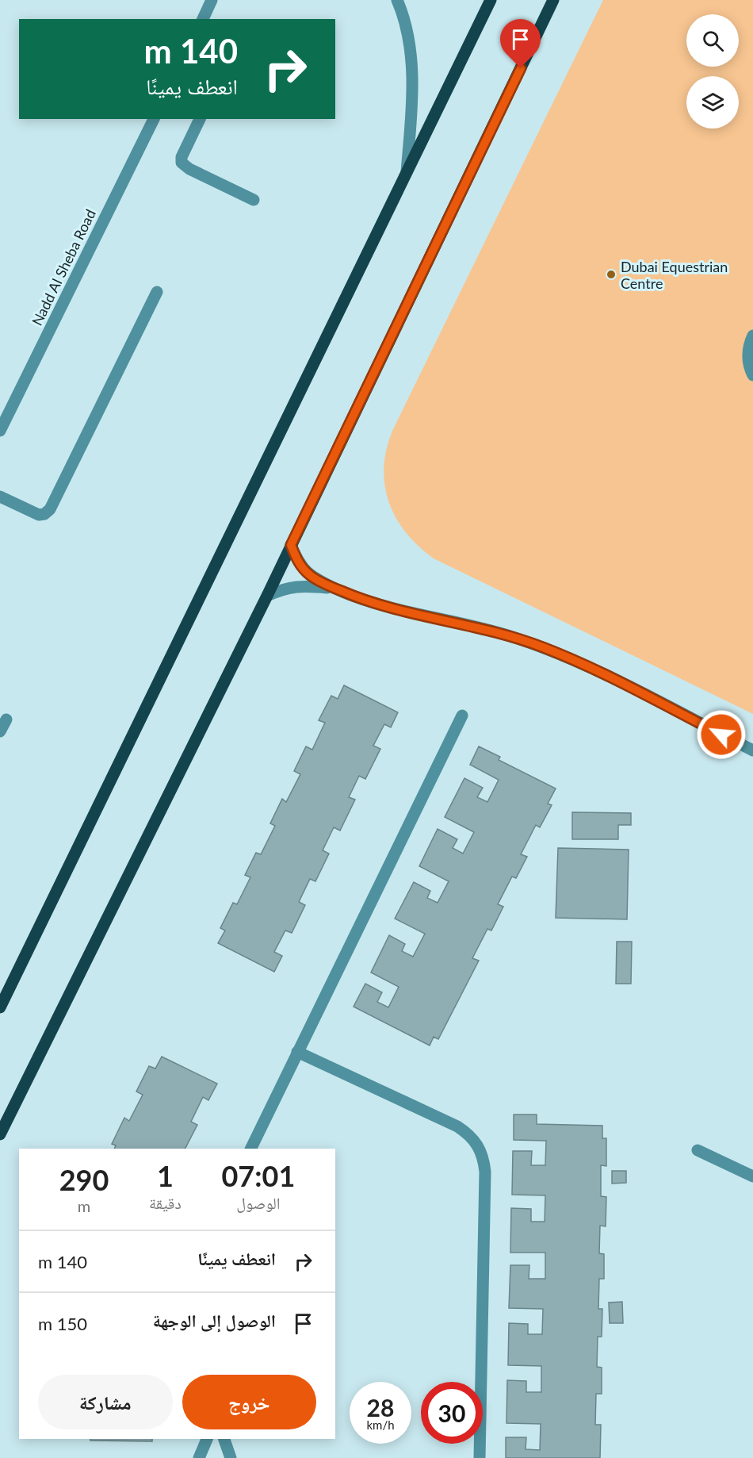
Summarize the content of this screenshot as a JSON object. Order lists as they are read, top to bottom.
{
  "streets": {
    "street": ["Nadd Al Sheba Road"]
  },
  "places": ["Dubai Equestrian Centre"],
  "page": {
    "turn": ["140 m", "انعطف يمينًا"],
    "eta": [
      "07:01",
      "الوصول",
      "1",
      "دقيقة",
      "290",
      "m"
    ],
    "list": [
      {
        "name": "انعطف يمينًا",
        "value": "140 m"
      },
      {
        "name": "الوصول إلى الوجهة",
        "value": "150 m"
      }
    ],
    "buttons": ["خروج", "مشاركة"],
    "speed": "28 km/h",
    "limit": "30"
  }
}
